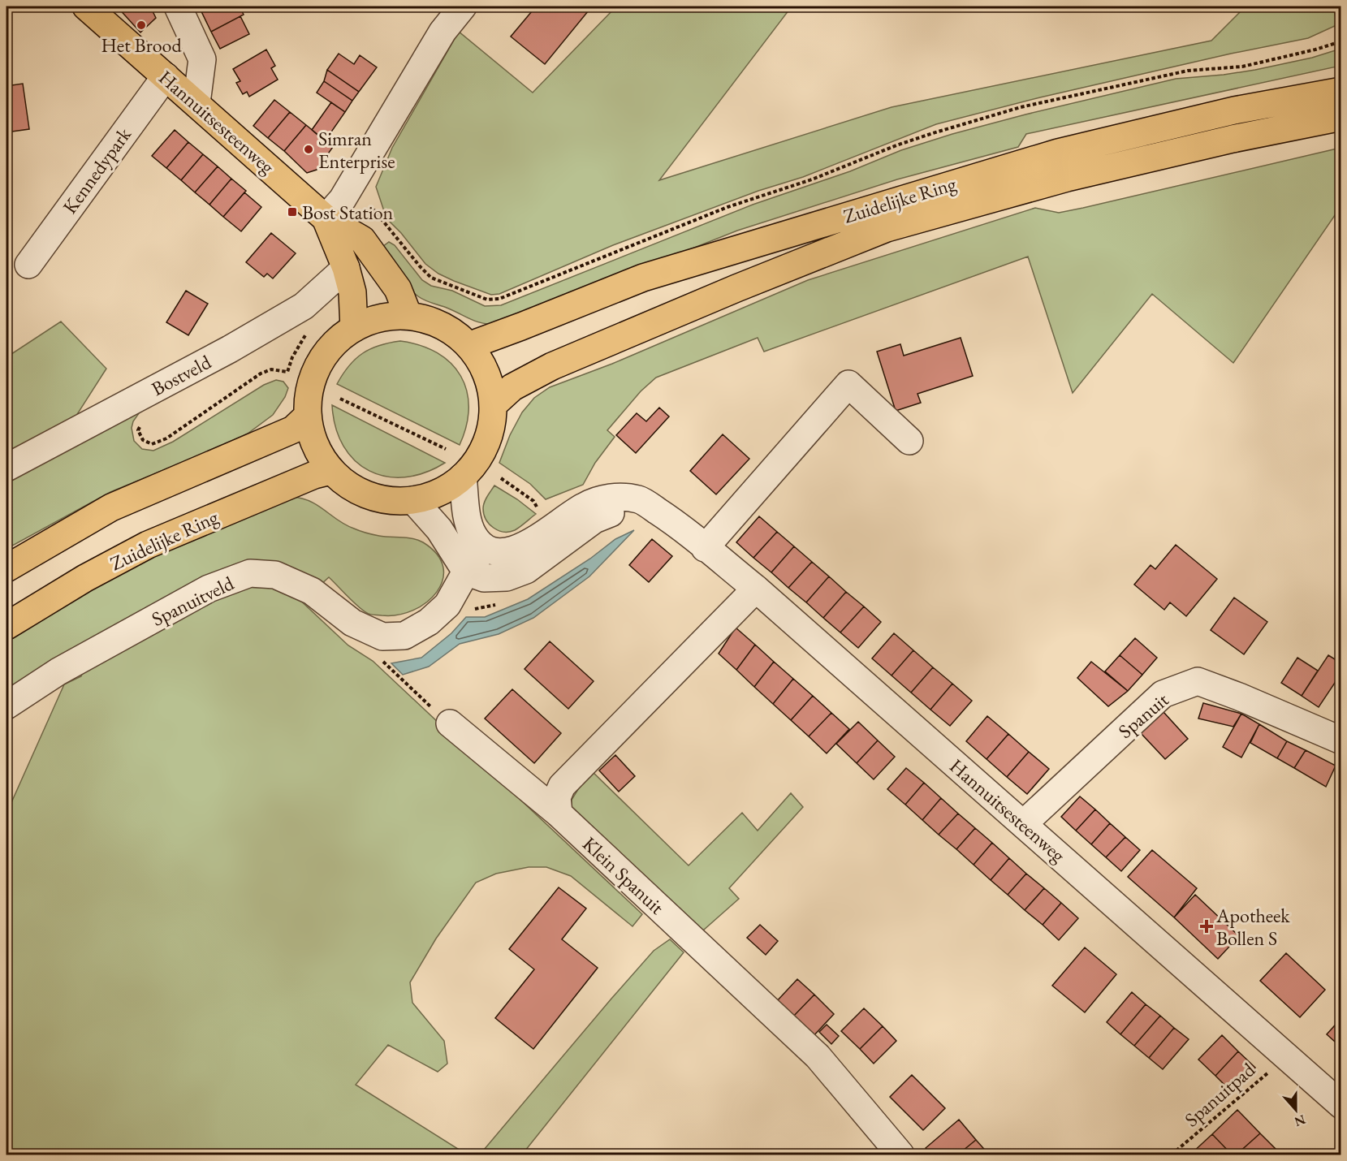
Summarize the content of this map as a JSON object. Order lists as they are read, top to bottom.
{
  "streets": {
    "main road": ["Hannuitsesteenweg", "Zuidelijke Ring"],
    "street": [
      "Kennedypark",
      "Bostveld",
      "Spanuitveld",
      "Spanuit",
      "Klein Spanuit"
    ],
    "path": ["Spanuitpad"]
  },
  "crossings": [
    ["Hannuitsesteenweg", "Kennedypark"],
    ["Hannuitsesteenweg", "Bostveld"],
    ["Hannuitsesteenweg", "Spanuitveld"],
    ["Hannuitsesteenweg", "Spanuit"],
    ["Hannuitsesteenweg", "Spanuitpad"]
  ],
  "places": {
    "other": ["Het Brood", "Simran Enterprise"],
    "transit": ["Bost Station"],
    "health": ["Apotheek Bollen S"]
  },
  "north": "bottom"
}
